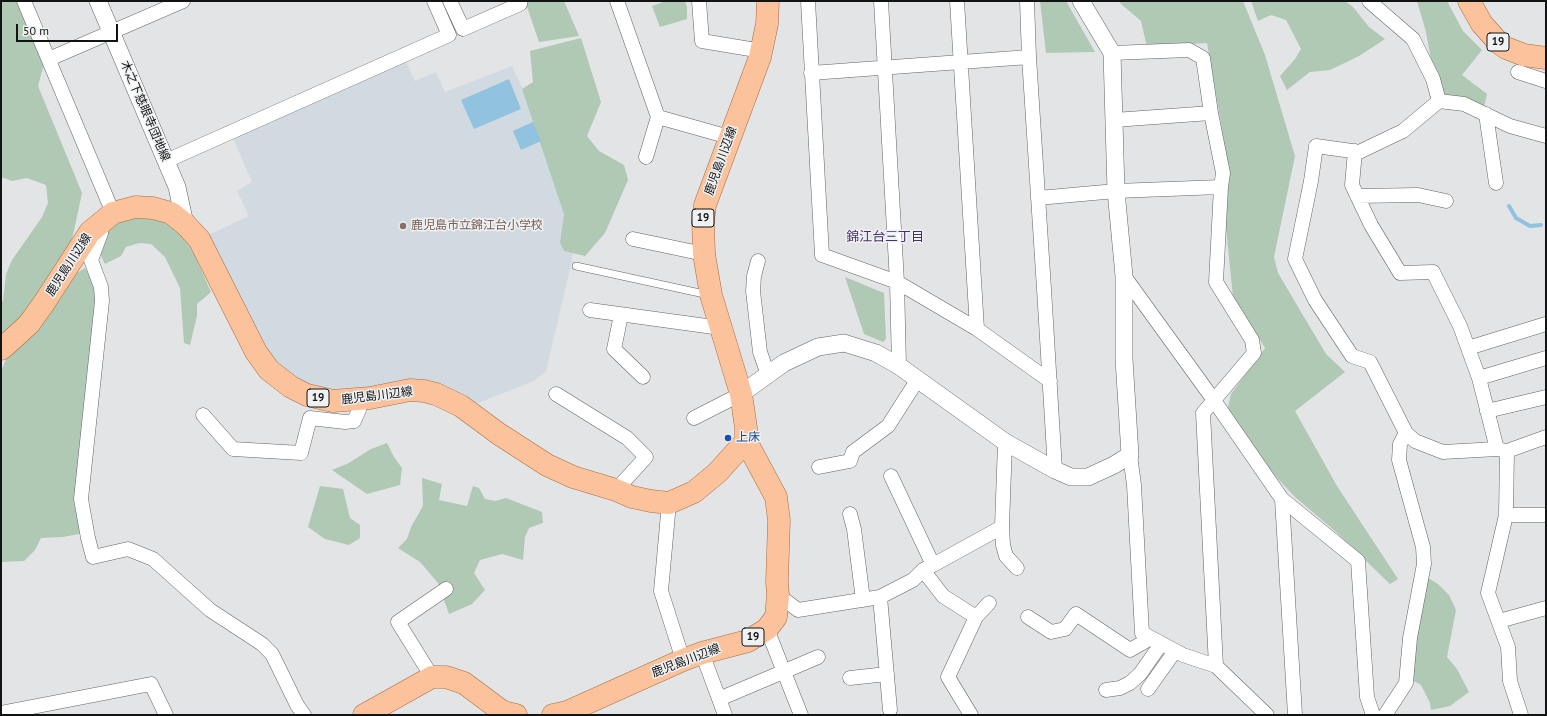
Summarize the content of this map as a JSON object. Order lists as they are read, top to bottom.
{
  "streets": {
    "main road": ["19", "鹿児島川辺線"],
    "street": ["木之下慈眼寺団地線"]
  },
  "crossings": [
    ["木之下慈眼寺団地線", "鹿児島川辺線"]
  ],
  "districts": ["錦江台三丁目"],
  "places": ["鹿児島市立錦江台小学校", "上床"],
  "scale_bar": "50 m"
}
